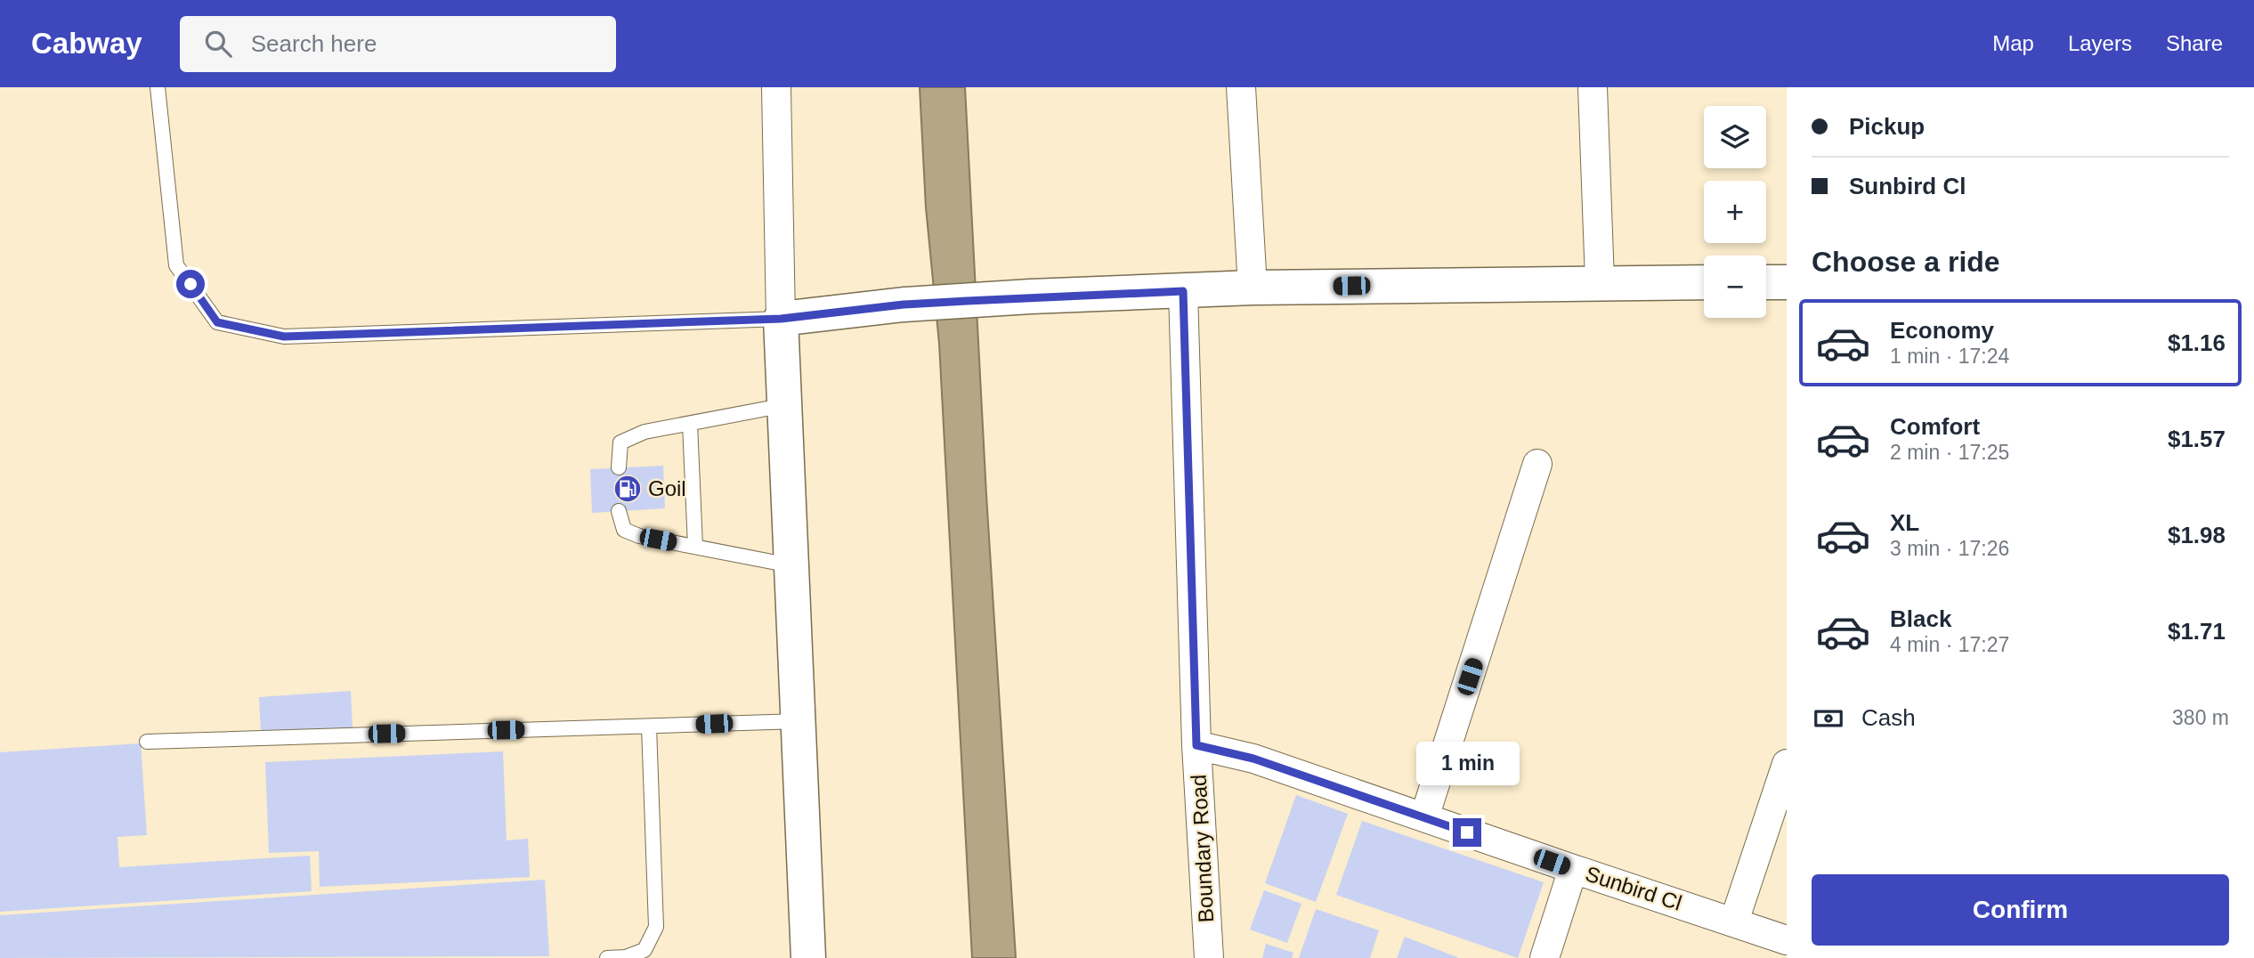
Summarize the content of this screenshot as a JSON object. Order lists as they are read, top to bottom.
{
  "streets": {
    "street": ["Boundary Road", "Sunbird Cl"]
  },
  "crossings": [
    ["Boundary Road", "Sunbird Cl"]
  ],
  "places": {
    "fuel station": ["Goil"]
  },
  "page": {
    "header": "Cabway",
    "search": "Search here",
    "nav": ["Map", "Layers", "Share"],
    "banner": ["Pickup", "Sunbird Cl"],
    "map_buttons": ["+", "−"],
    "heading": "Choose a ride",
    "list": [
      {
        "name": "Economy",
        "note": "1 min · 17:24",
        "value": "$1.16"
      },
      {
        "name": "Comfort",
        "note": "2 min · 17:25",
        "value": "$1.57"
      },
      {
        "name": "XL",
        "note": "3 min · 17:26",
        "value": "$1.98"
      },
      {
        "name": "Black",
        "note": "4 min · 17:27",
        "value": "$1.71"
      }
    ],
    "pay": ["Cash", "380 m"],
    "bubble": "1 min",
    "buttons": "Confirm"
  }
}
